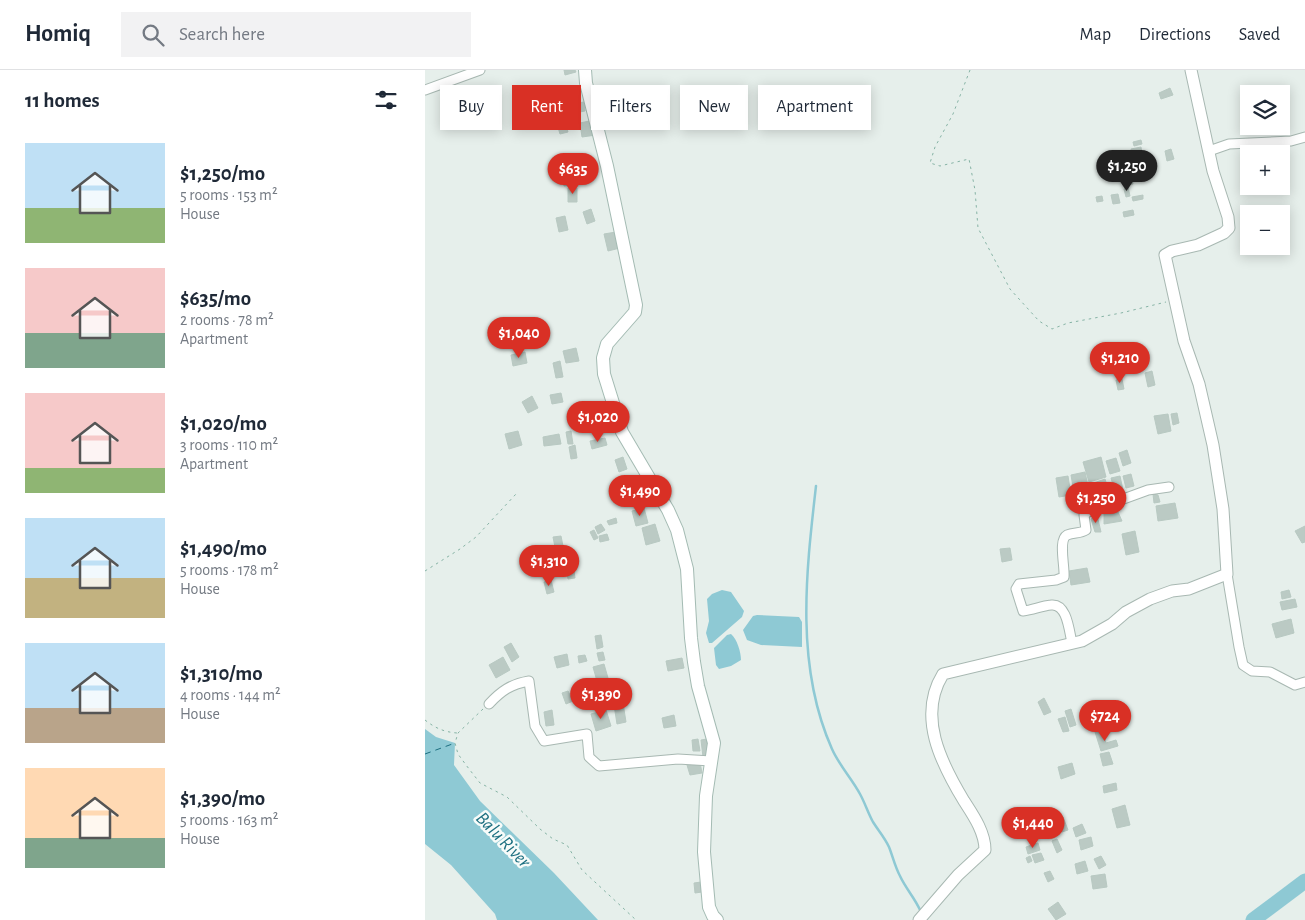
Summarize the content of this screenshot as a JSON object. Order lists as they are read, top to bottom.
{
  "water": ["Balu River"],
  "page": {
    "header": "Homiq",
    "search": "Search here",
    "nav": ["Map", "Directions", "Saved"],
    "heading": "11 homes",
    "map_buttons": ["+", "−"],
    "chip": [
      "Buy",
      "Rent",
      "Filters",
      "New",
      "Apartment"
    ],
    "list": [
      {
        "name": "$1,250/mo",
        "note": "5 rooms · 153 m² · House"
      },
      {
        "name": "$635/mo",
        "note": "2 rooms · 78 m² · Apartment"
      },
      {
        "name": "$1,020/mo",
        "note": "3 rooms · 110 m² · Apartment"
      },
      {
        "name": "$1,490/mo",
        "note": "5 rooms · 178 m² · House"
      },
      {
        "name": "$1,310/mo",
        "note": "4 rooms · 144 m² · House"
      },
      {
        "name": "$1,390/mo",
        "note": "5 rooms · 163 m² · House"
      }
    ],
    "price": [
      "$1,250",
      "$635",
      "$1,040",
      "$1,210",
      "$1,020",
      "$1,490",
      "$1,250",
      "$1,310",
      "$1,390",
      "$724",
      "$1,440"
    ]
  }
}
